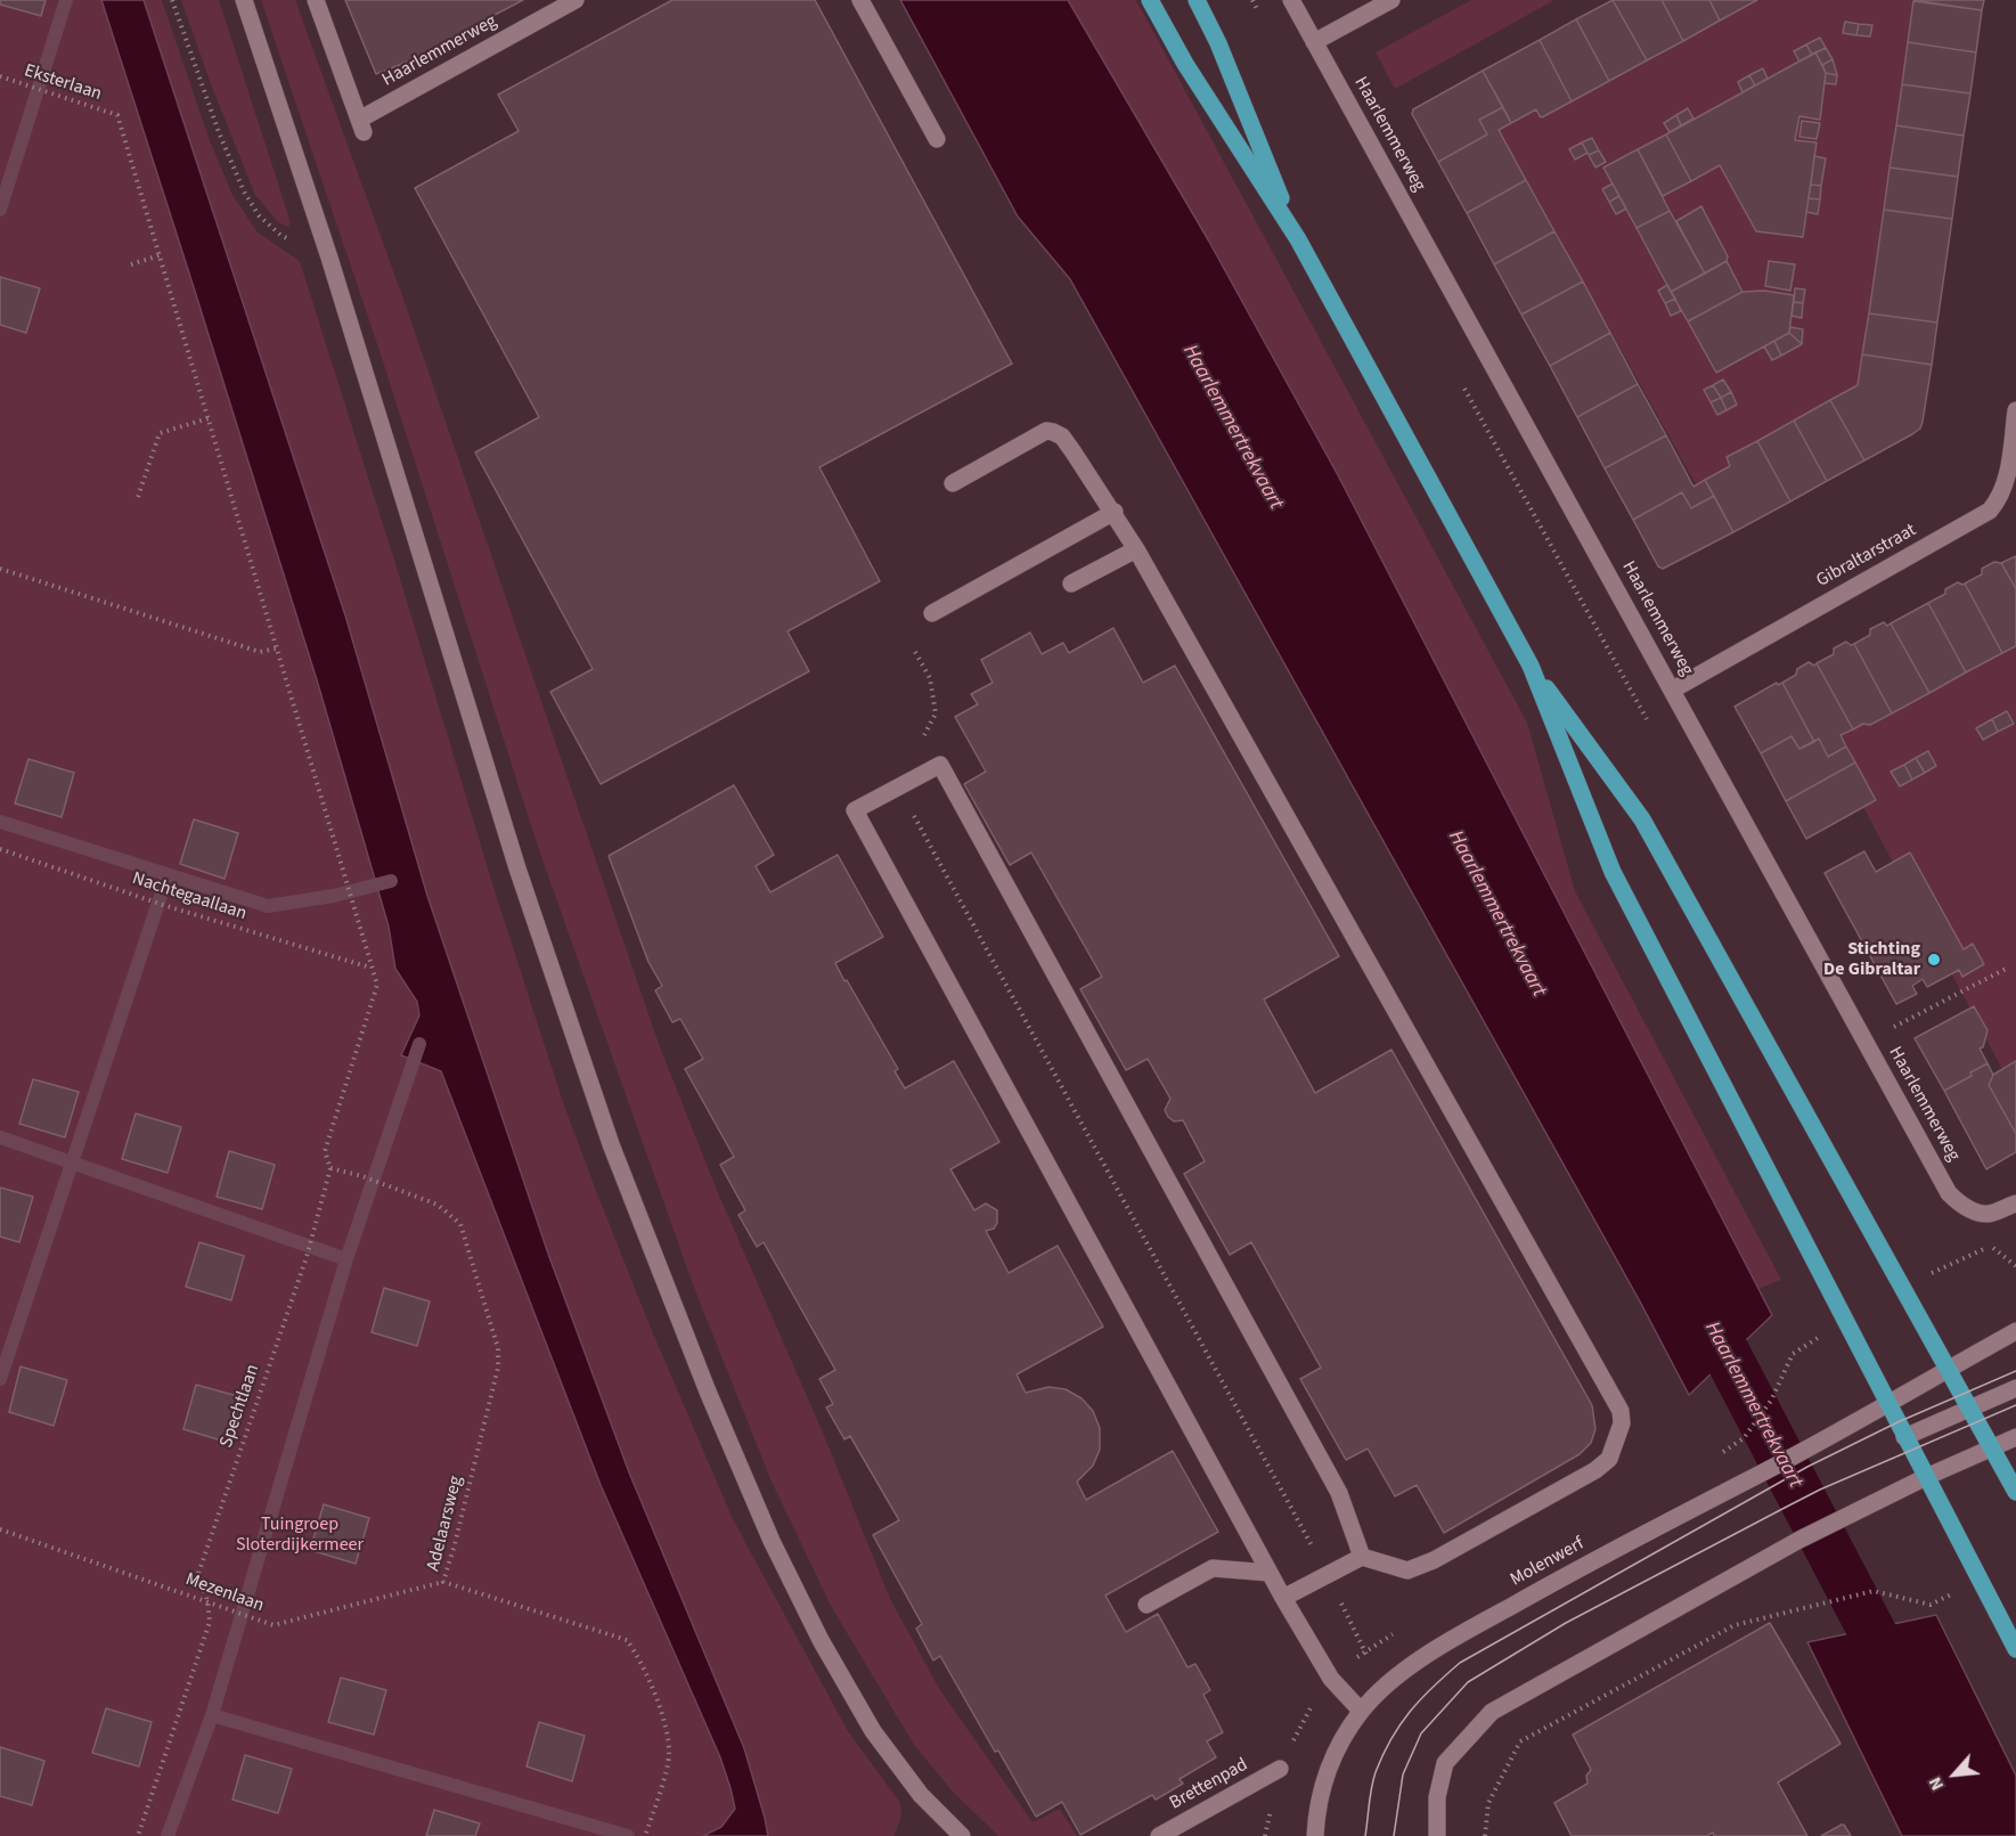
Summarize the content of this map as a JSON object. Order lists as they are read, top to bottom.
{
  "streets": {
    "street": [
      "Haarlemmerweg",
      "Gibraltarstraat",
      "Molenwerf",
      "Brettenpad"
    ],
    "path": [
      "Eksterlaan",
      "Nachtegaallaan",
      "Spechtlaan",
      "Adelaarsweg",
      "Mezenlaan"
    ]
  },
  "crossings": [
    ["Haarlemmerweg", "Gibraltarstraat"],
    ["Nachtegaallaan", "Spechtlaan"],
    ["Spechtlaan", "Adelaarsweg"],
    ["Spechtlaan", "Mezenlaan"],
    ["Adelaarsweg", "Mezenlaan"]
  ],
  "water": ["Haarlemmertrekvaart"],
  "parks": ["Tuingroep Sloterdijkermeer"],
  "places": ["Stichting De Gibraltar"],
  "north": "bottom left"
}
